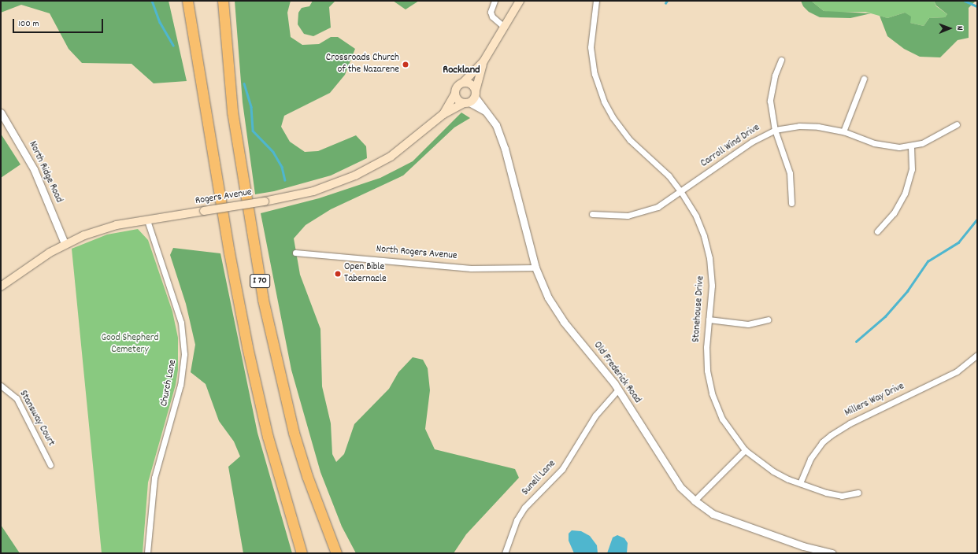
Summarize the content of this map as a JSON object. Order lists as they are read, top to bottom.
{
  "streets": {
    "highway": ["I 70"],
    "main road": ["Rogers Avenue"],
    "street": [
      "Carroll Wind Drive",
      "North Ridge Road",
      "North Rogers Avenue",
      "Stonehouse Drive",
      "Old Frederick Road",
      "Church Lane",
      "Millers Way Drive",
      "Stansway Court",
      "Sunell Lane"
    ]
  },
  "crossings": [
    ["Carroll Wind Drive", "Stonehouse Drive"],
    ["North Ridge Road", "Rogers Avenue"],
    ["Rogers Avenue", "Old Frederick Road"],
    ["Rogers Avenue", "Church Lane"],
    ["North Rogers Avenue", "Old Frederick Road"],
    ["Stonehouse Drive", "Millers Way Drive"],
    ["Old Frederick Road", "Sunell Lane"]
  ],
  "districts": ["Rockland"],
  "parks": ["Good Shepherd Cemetery"],
  "places": ["Crossroads Church of the Nazarene", "Open Bible Tabernacle"],
  "scale_bar": "100 m",
  "north": "right"
}
